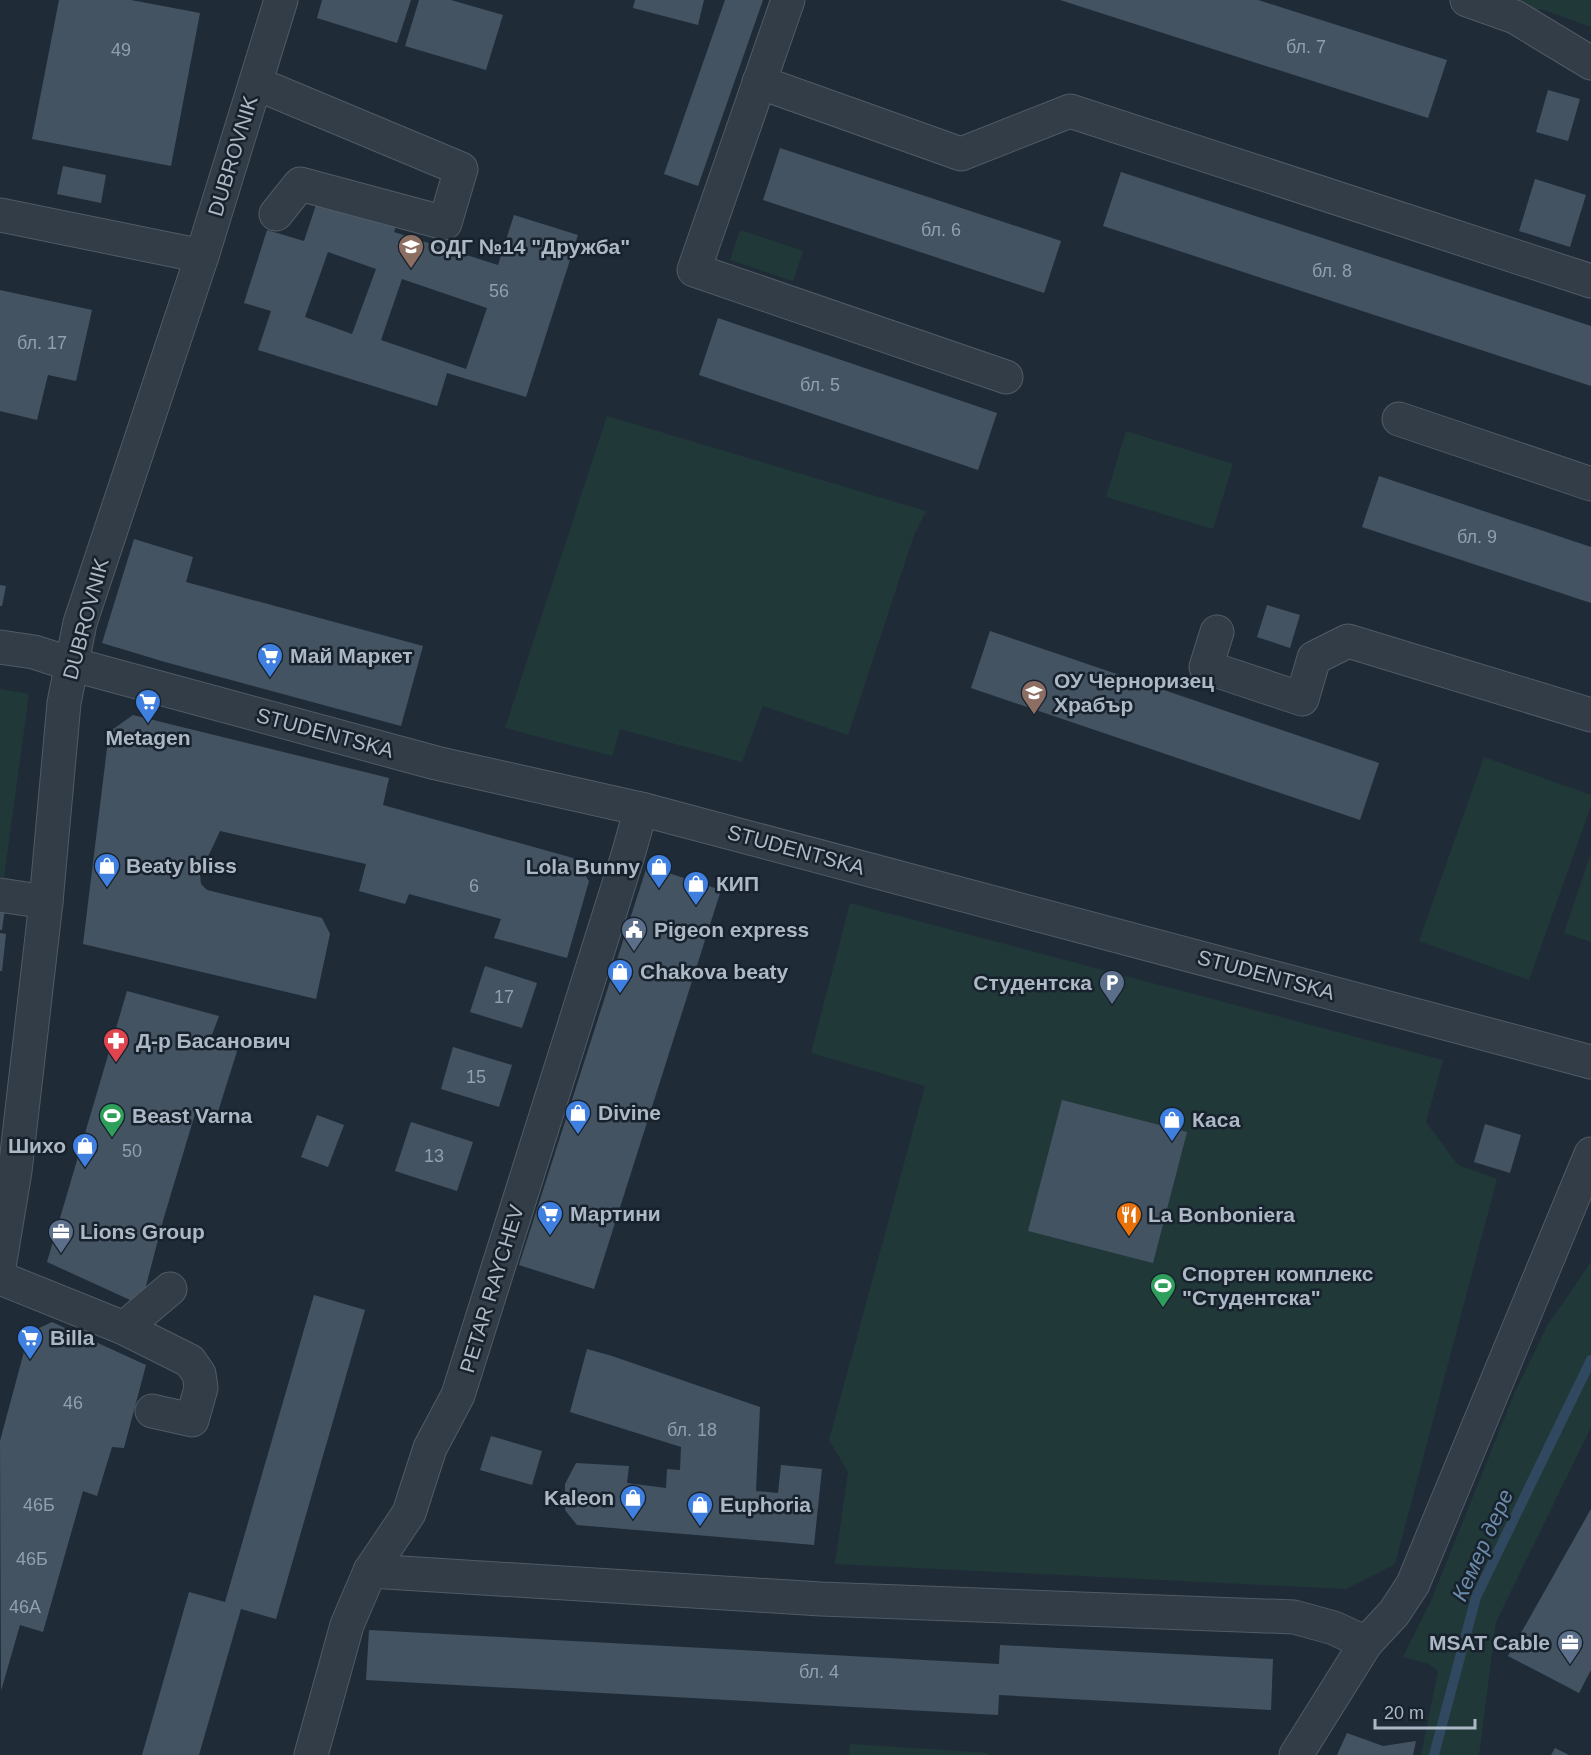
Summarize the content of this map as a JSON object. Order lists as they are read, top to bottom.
{
  "streets": {
    "street": ["DUBROVNIK", "STUDENTSKA", "PETAR RAYCHEV"]
  },
  "crossings": [
    ["DUBROVNIK", "STUDENTSKA"],
    ["STUDENTSKA", "PETAR RAYCHEV"]
  ],
  "water": ["Кемер дере"],
  "places": {
    "school or university": ["ОДГ №14 \"Дружба\"", "ОУ Черноризец Храбър"],
    "supermarket": [
      "Май Маркет",
      "Metagen",
      "Мартини",
      "Billa"
    ],
    "shop": [
      "Beaty bliss",
      "Lola Bunny",
      "КИП",
      "Chakova beaty",
      "Divine",
      "Каса",
      "Шихо",
      "Kaleon",
      "Euphoria"
    ],
    "public building": ["Pigeon express"],
    "parking": ["Студентска"],
    "pharmacy": ["Д-р Басанович"],
    "sports": ["Beast Varna", "Спортен комплекс \"Студентска\""],
    "restaurant": ["La Bonboniera"],
    "office": ["Lions Group", "MSAT Cable"]
  },
  "house_numbers": [
    "бл. 7",
    "49",
    "бл. 6",
    "бл. 8",
    "56",
    "бл. 17",
    "бл. 5",
    "бл. 9",
    "6",
    "17",
    "15",
    "50",
    "13",
    "46",
    "бл. 18",
    "46Б",
    "46Б",
    "46А",
    "бл. 4"
  ],
  "scale_bar": "20 m"
}
